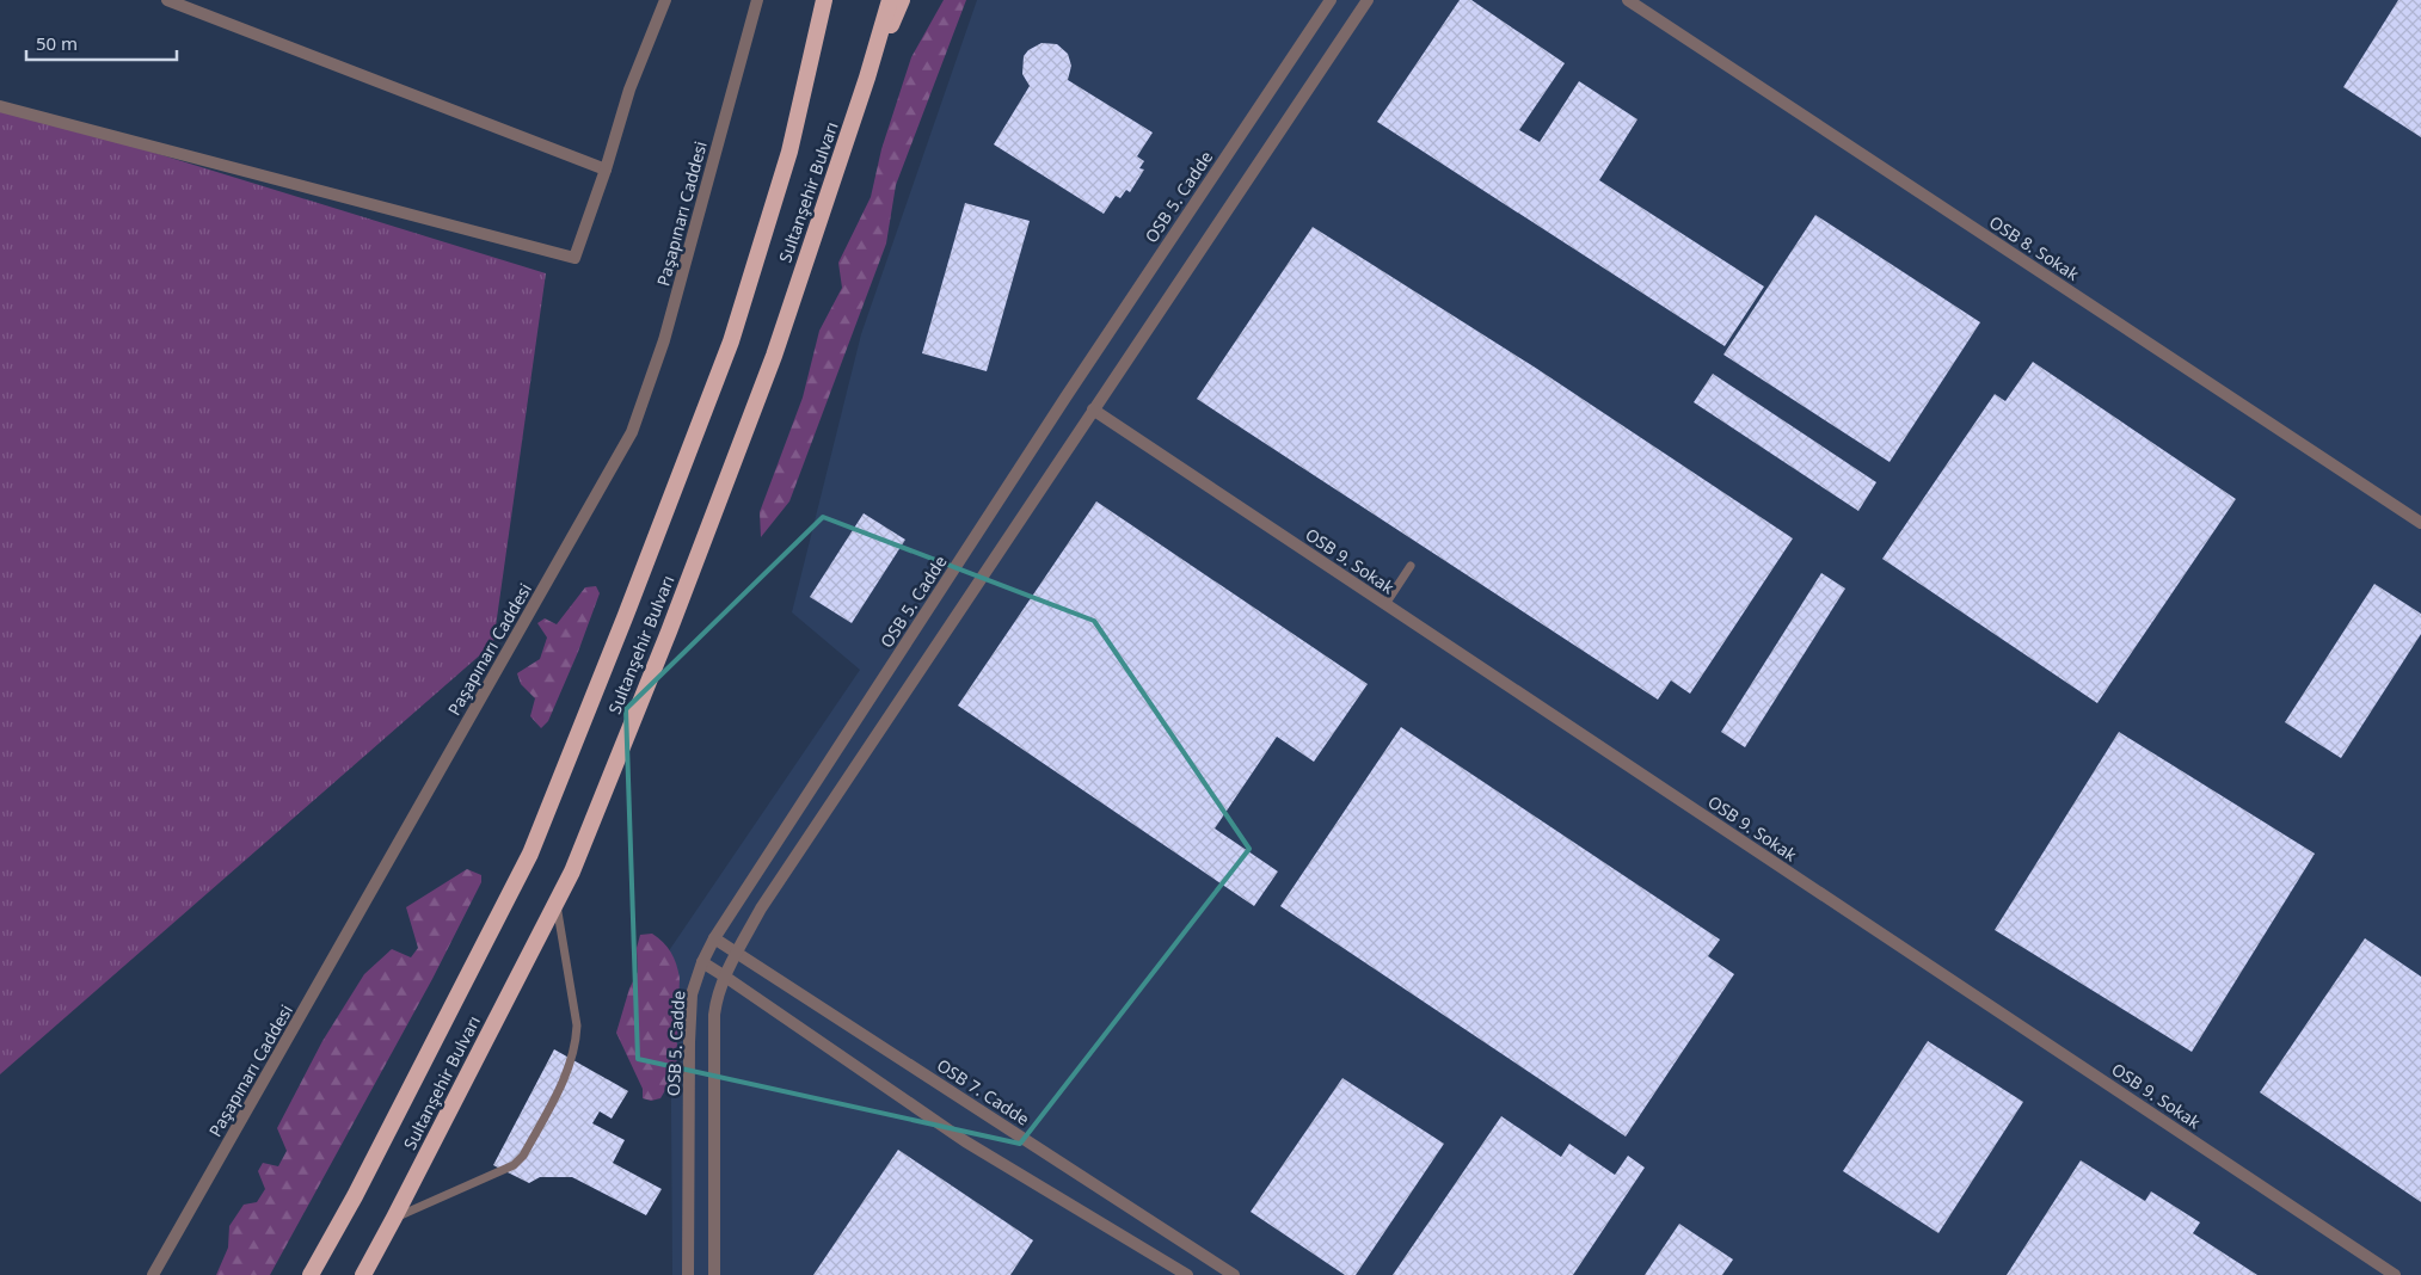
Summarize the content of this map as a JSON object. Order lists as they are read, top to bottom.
{
  "streets": {
    "highway": ["Sultanşehir Bulvarı"],
    "street": [
      "OSB 5. Cadde",
      "Paşapınarı Caddesi",
      "OSB 8. Sokak",
      "OSB 9. Sokak",
      "OSB 7. Cadde"
    ]
  },
  "crossings": [
    ["OSB 5. Cadde", "OSB 7. Cadde"]
  ],
  "scale_bar": "50 m"
}
